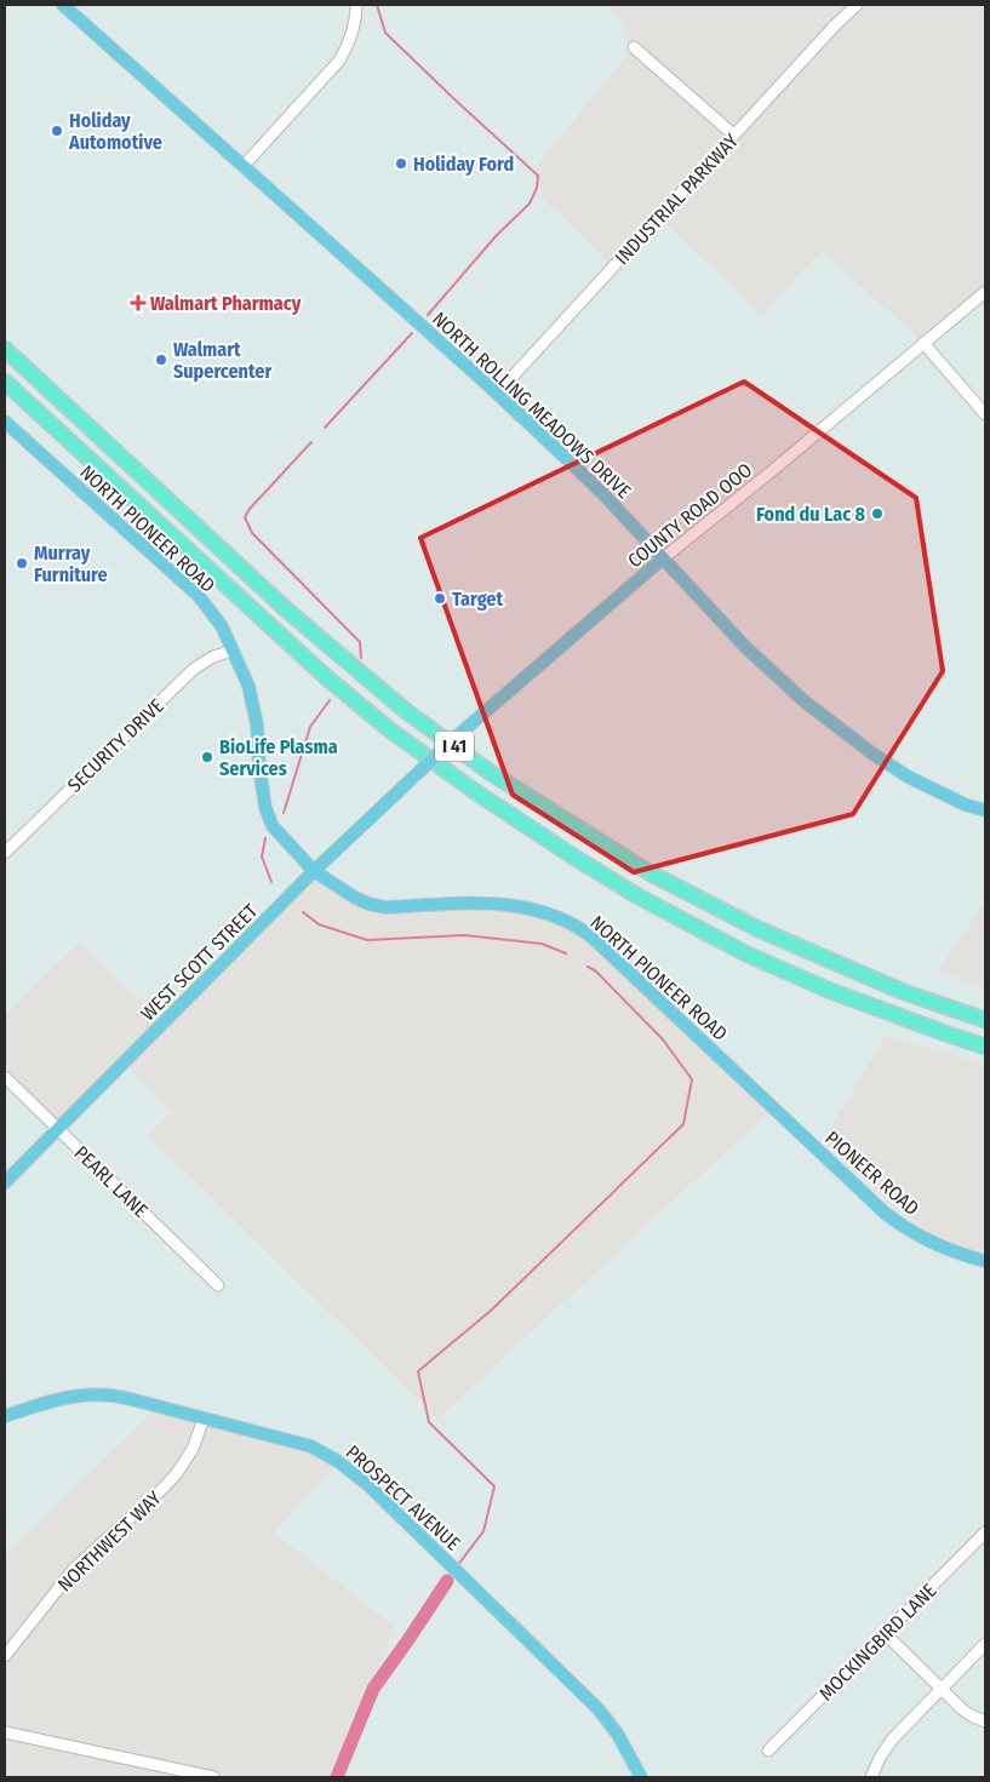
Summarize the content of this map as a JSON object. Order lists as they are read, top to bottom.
{
  "streets": {
    "highway": ["I 41"],
    "main road": [
      "NORTH ROLLING MEADOWS DRIVE",
      "COUNTY ROAD OOO",
      "NORTH PIONEER ROAD",
      "WEST SCOTT STREET",
      "PIONEER ROAD",
      "PROSPECT AVENUE"
    ],
    "street": [
      "INDUSTRIAL PARKWAY",
      "SECURITY DRIVE",
      "PEARL LANE",
      "NORTHWEST WAY",
      "MOCKINGBIRD LANE"
    ]
  },
  "crossings": [
    ["INDUSTRIAL PARKWAY", "NORTH ROLLING MEADOWS DRIVE"],
    ["NORTH ROLLING MEADOWS DRIVE", "COUNTY ROAD OOO"],
    ["COUNTY ROAD OOO", "WEST SCOTT STREET"],
    ["NORTH PIONEER ROAD", "SECURITY DRIVE"],
    ["NORTH PIONEER ROAD", "WEST SCOTT STREET"],
    ["NORTH PIONEER ROAD", "PIONEER ROAD"],
    ["WEST SCOTT STREET", "PEARL LANE"],
    ["PROSPECT AVENUE", "NORTHWEST WAY"]
  ],
  "places": {
    "other": [
      "Holiday Automotive",
      "Holiday Ford",
      "Walmart Supercenter",
      "Fond du Lac 8",
      "Murray Furniture",
      "Target",
      "BioLife Plasma Services"
    ],
    "health": ["Walmart Pharmacy"]
  }
}
